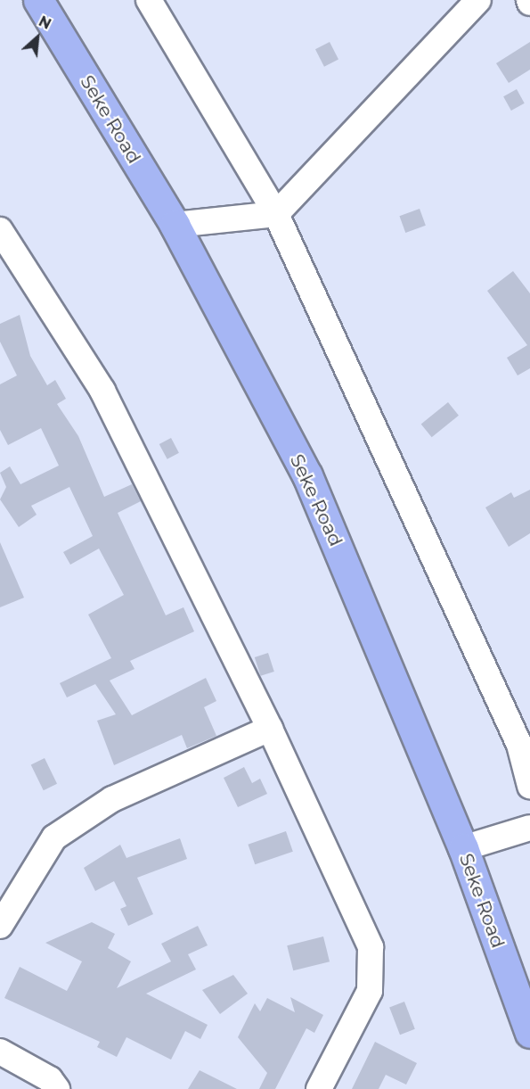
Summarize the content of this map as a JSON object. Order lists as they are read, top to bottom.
{
  "streets": {
    "main road": ["Seke Road"]
  },
  "north": "top right"
}
